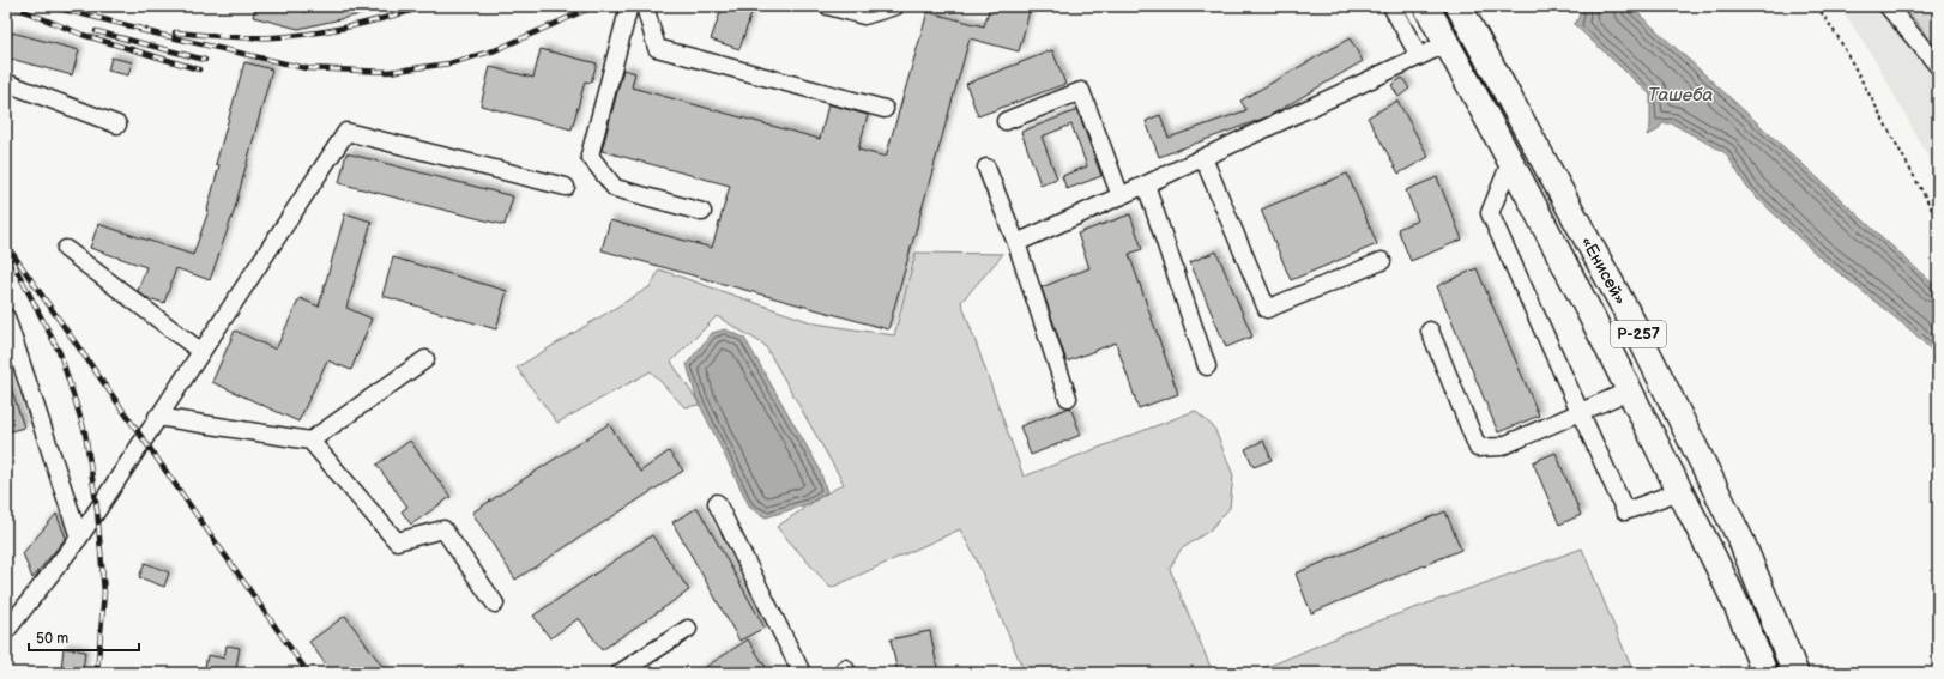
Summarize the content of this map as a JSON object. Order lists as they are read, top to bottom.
{
  "streets": {
    "highway": ["«Енисей»", "Р-257"]
  },
  "water": ["Ташеба"],
  "scale_bar": "50 m"
}
